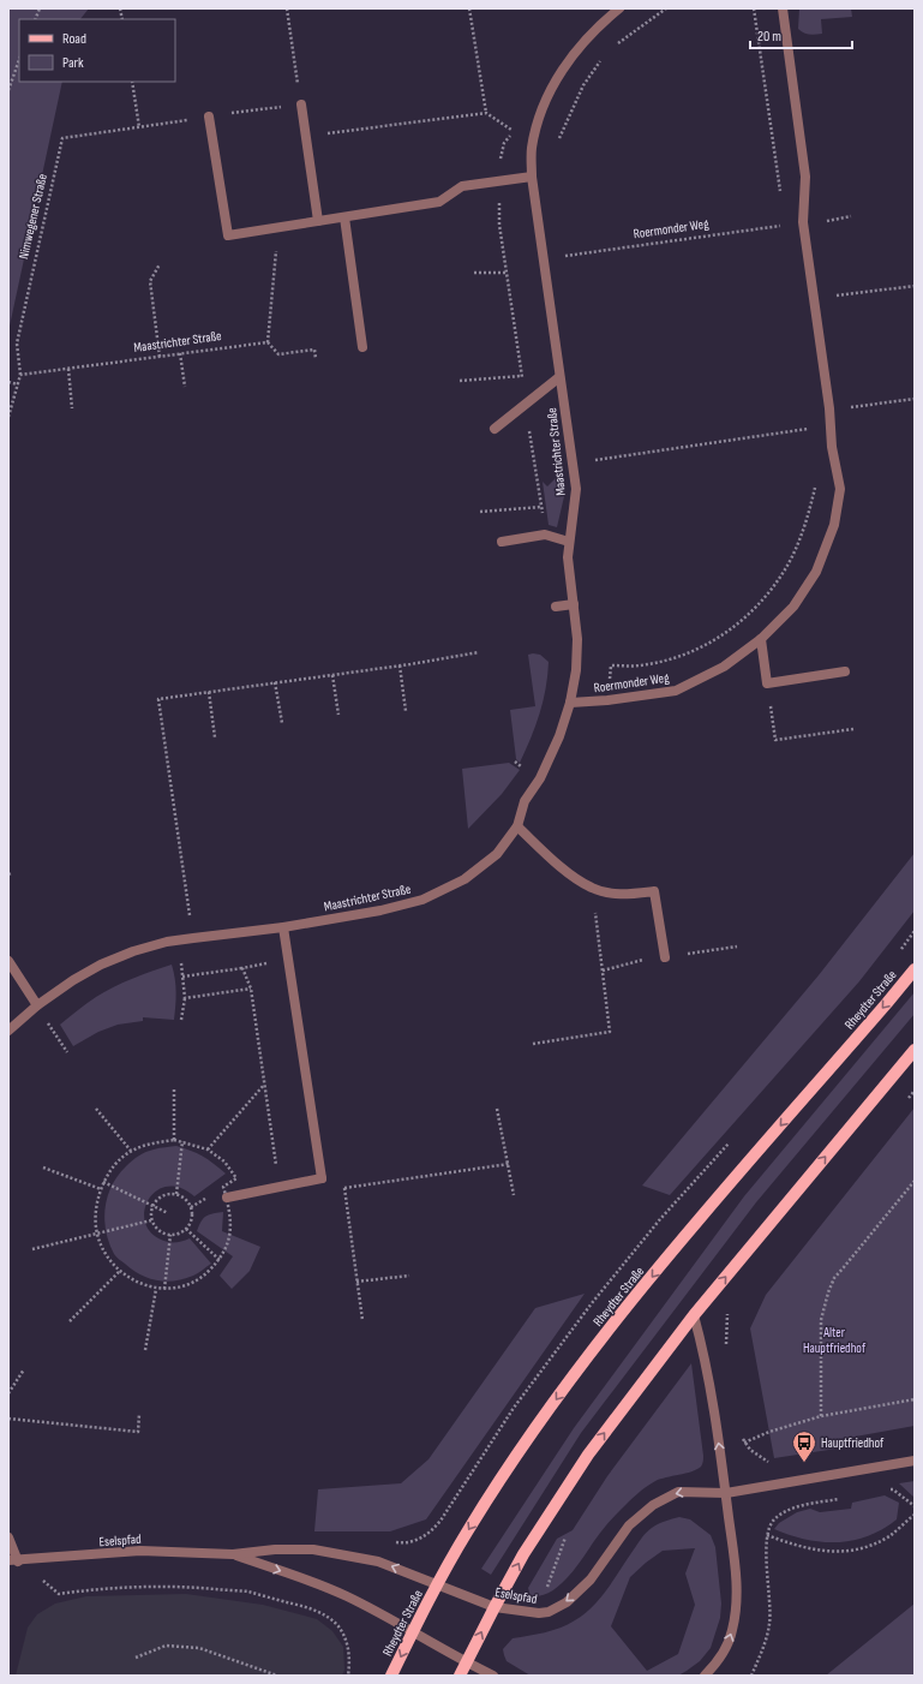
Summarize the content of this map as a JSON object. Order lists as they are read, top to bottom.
{
  "streets": {
    "main road": ["Rheydter Straße"],
    "street": ["Roermonder Weg", "Maastrichter Straße", "Eselspfad"],
    "path": ["Nimwegener Straße"]
  },
  "crossings": [
    ["Nimwegener Straße", "Maastrichter Straße"],
    ["Roermonder Weg", "Maastrichter Straße"],
    ["Rheydter Straße", "Eselspfad"]
  ],
  "parks": ["Alter Hauptfriedhof"],
  "places": {
    "bus stop": ["Hauptfriedhof"]
  },
  "legend": ["Road", "Park"],
  "scale_bar": "20 m"
}
